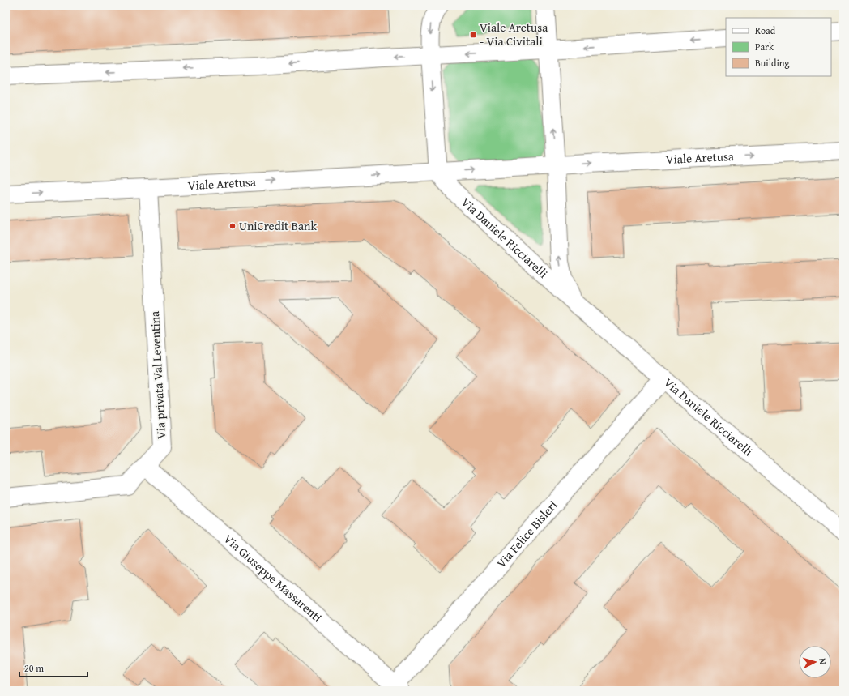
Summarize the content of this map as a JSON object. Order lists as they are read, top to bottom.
{
  "streets": {
    "street": [
      "Viale Aretusa",
      "Via Daniele Ricciarelli",
      "Via privata Val Leventina",
      "Via Felice Bisleri",
      "Via Giuseppe Massarenti"
    ]
  },
  "crossings": [
    ["Viale Aretusa", "Via Daniele Ricciarelli"],
    ["Viale Aretusa", "Via privata Val Leventina"],
    ["Via Daniele Ricciarelli", "Via Felice Bisleri"],
    ["Via privata Val Leventina", "Via Giuseppe Massarenti"],
    ["Via Felice Bisleri", "Via Giuseppe Massarenti"]
  ],
  "places": {
    "transit": ["Viale Aretusa - Via Civitali"],
    "other": ["UniCredit Bank"]
  },
  "legend": ["Road", "Park", "Building"],
  "scale_bar": "20 m",
  "north": "right"
}
